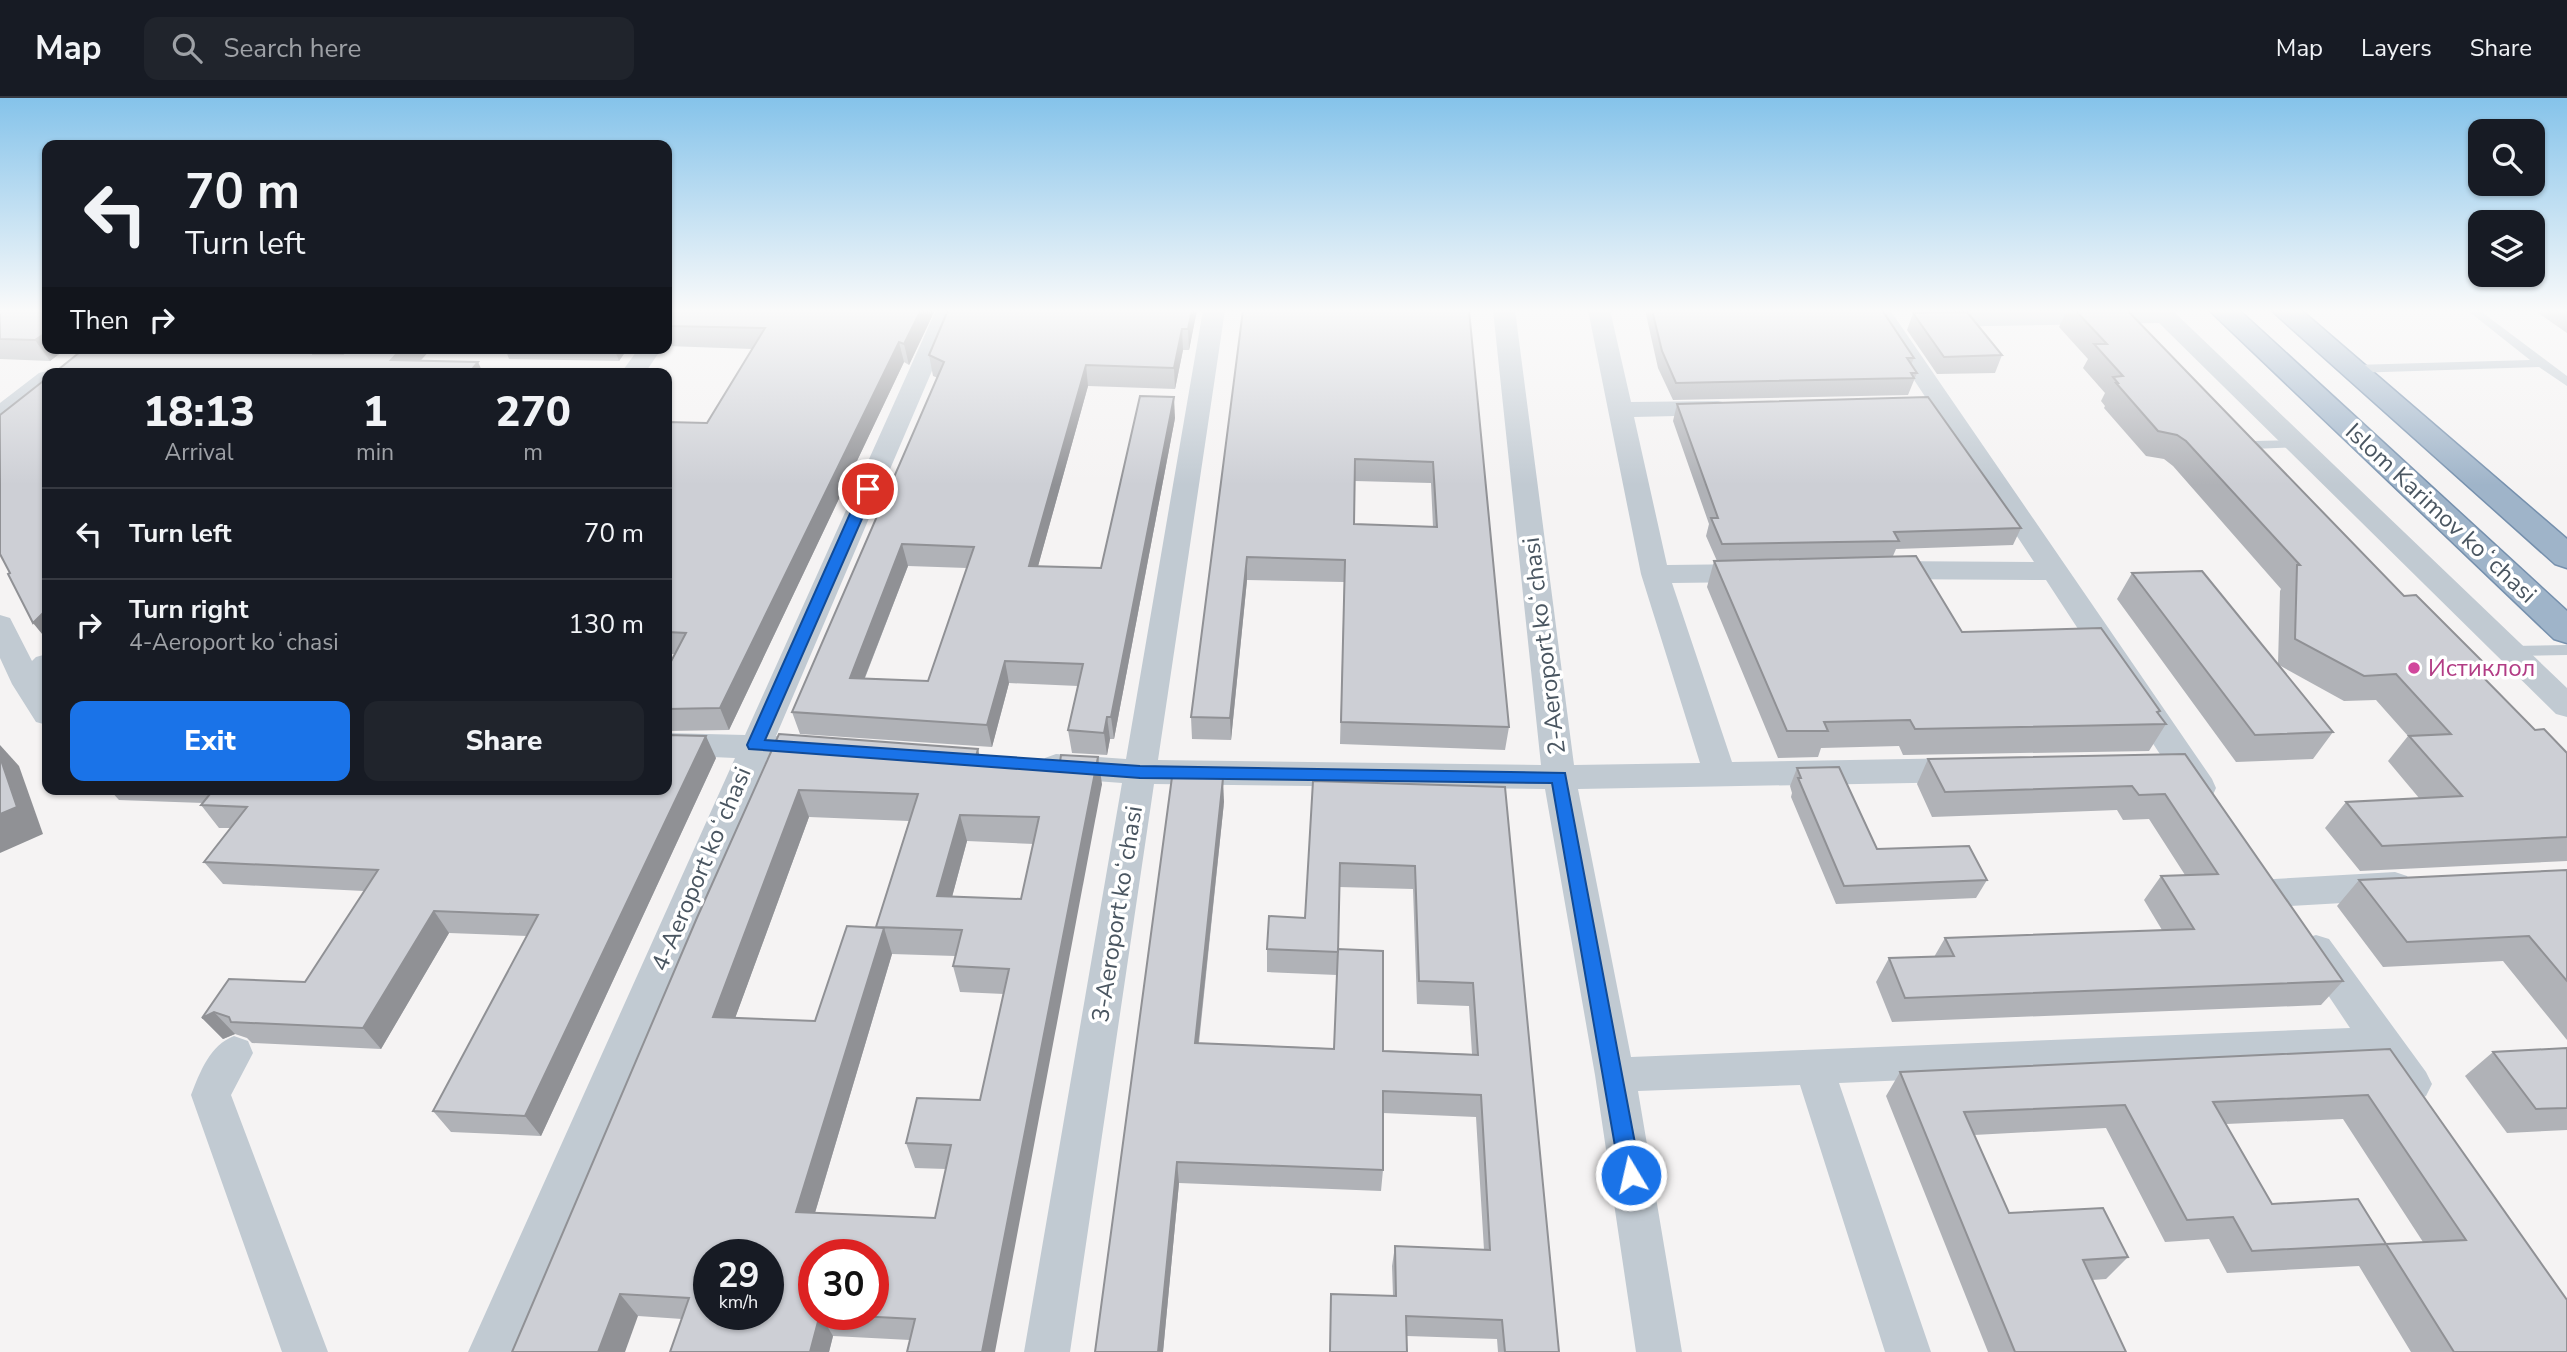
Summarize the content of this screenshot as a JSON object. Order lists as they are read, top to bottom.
{
  "streets": {
    "highway": ["Islom Karimov koʻchasi"],
    "street": ["2-Aeroport koʻchasi", "4-Aeroport koʻchasi", "3-Aeroport koʻchasi"]
  },
  "places": ["Истиклол"],
  "page": {
    "header": "Map",
    "search": "Search here",
    "nav": ["Map", "Layers", "Share"],
    "turn": ["70 m", "Turn left"],
    "then": "Then",
    "eta": [
      "18:13",
      "Arrival",
      "1",
      "min",
      "270",
      "m"
    ],
    "list": [
      {
        "name": "Turn left",
        "value": "70 m"
      },
      {
        "name": "Turn right",
        "note": "4-Aeroport koʻchasi",
        "value": "130 m"
      }
    ],
    "buttons": ["Exit", "Share"],
    "speed": "29 km/h",
    "limit": "30"
  }
}
